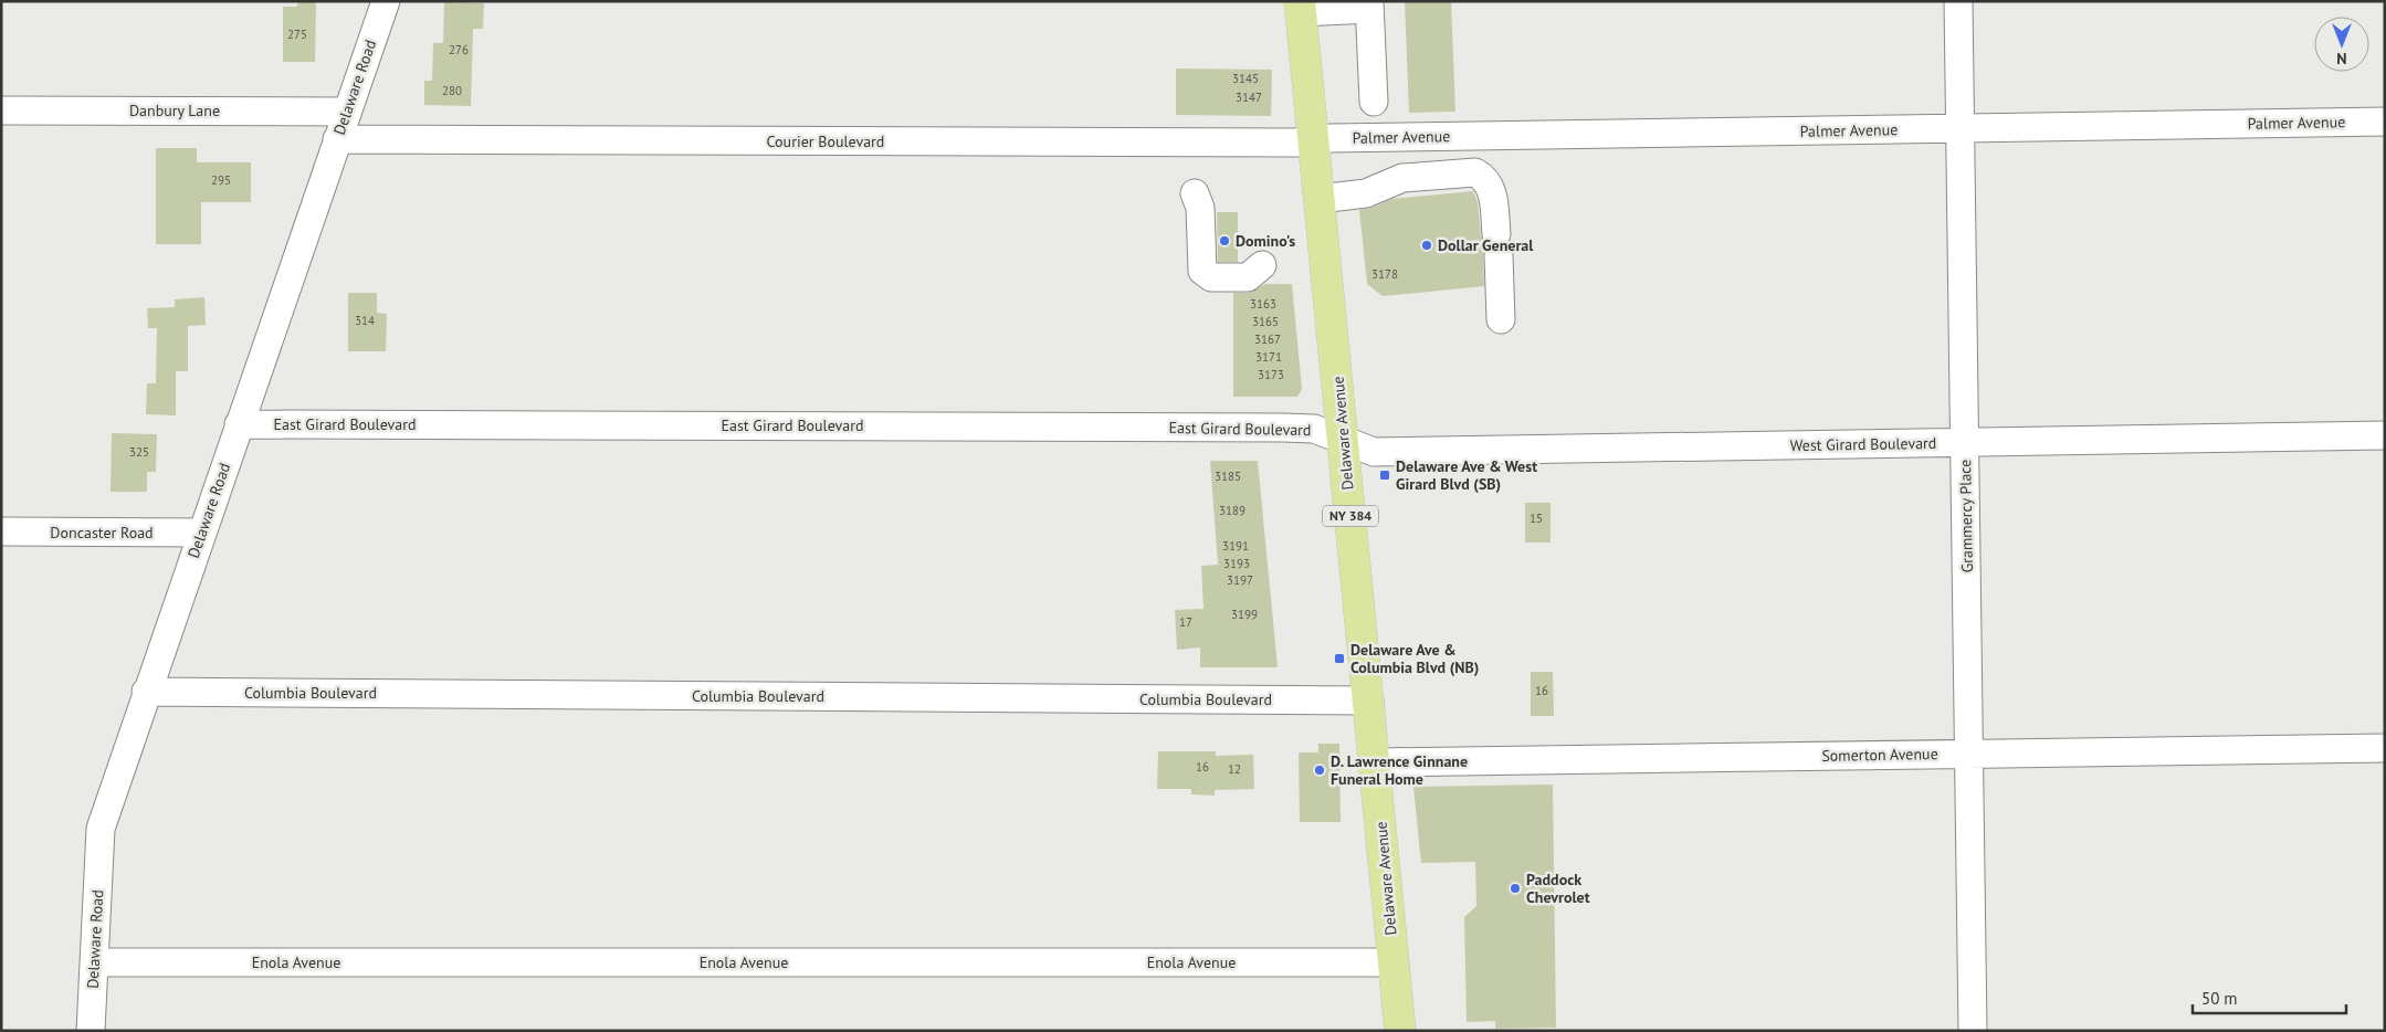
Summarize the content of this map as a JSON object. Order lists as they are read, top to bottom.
{
  "streets": {
    "main road": ["Delaware Avenue", "NY 384"],
    "street": [
      "Delaware Road",
      "Danbury Lane",
      "Palmer Avenue",
      "Courier Boulevard",
      "East Girard Boulevard",
      "West Girard Boulevard",
      "Grammercy Place",
      "Doncaster Road",
      "Columbia Boulevard",
      "Somerton Avenue",
      "Enola Avenue"
    ]
  },
  "crossings": [
    ["Delaware Road", "Danbury Lane"],
    ["Delaware Road", "Courier Boulevard"],
    ["Delaware Road", "East Girard Boulevard"],
    ["Delaware Road", "Doncaster Road"],
    ["Delaware Road", "Columbia Boulevard"],
    ["Delaware Road", "Enola Avenue"],
    ["Palmer Avenue", "Courier Boulevard"],
    ["Palmer Avenue", "Delaware Avenue"],
    ["Palmer Avenue", "Grammercy Place"],
    ["Courier Boulevard", "Delaware Avenue"],
    ["East Girard Boulevard", "Delaware Avenue"],
    ["East Girard Boulevard", "West Girard Boulevard"],
    ["Delaware Avenue", "West Girard Boulevard"],
    ["Delaware Avenue", "Columbia Boulevard"],
    ["Delaware Avenue", "Somerton Avenue"],
    ["Delaware Avenue", "Enola Avenue"],
    ["West Girard Boulevard", "Grammercy Place"],
    ["Grammercy Place", "Somerton Avenue"]
  ],
  "places": {
    "other": [
      "Domino's",
      "Dollar General",
      "D. Lawrence Ginnane Funeral Home",
      "Paddock Chevrolet"
    ],
    "transit": ["Delaware Ave & West Girard Blvd (SB)", "Delaware Ave & Columbia Blvd (NB)"]
  },
  "house_numbers": [
    "275",
    "276",
    "3145",
    "280",
    "3147",
    "295",
    "3178",
    "3163",
    "314",
    "3165",
    "3167",
    "3171",
    "3173",
    "325",
    "3185",
    "3189",
    "15",
    "3191",
    "3193",
    "3197",
    "3199",
    "17",
    "16",
    "16",
    "12"
  ],
  "scale_bar": "50 m",
  "north": "bottom"
}
